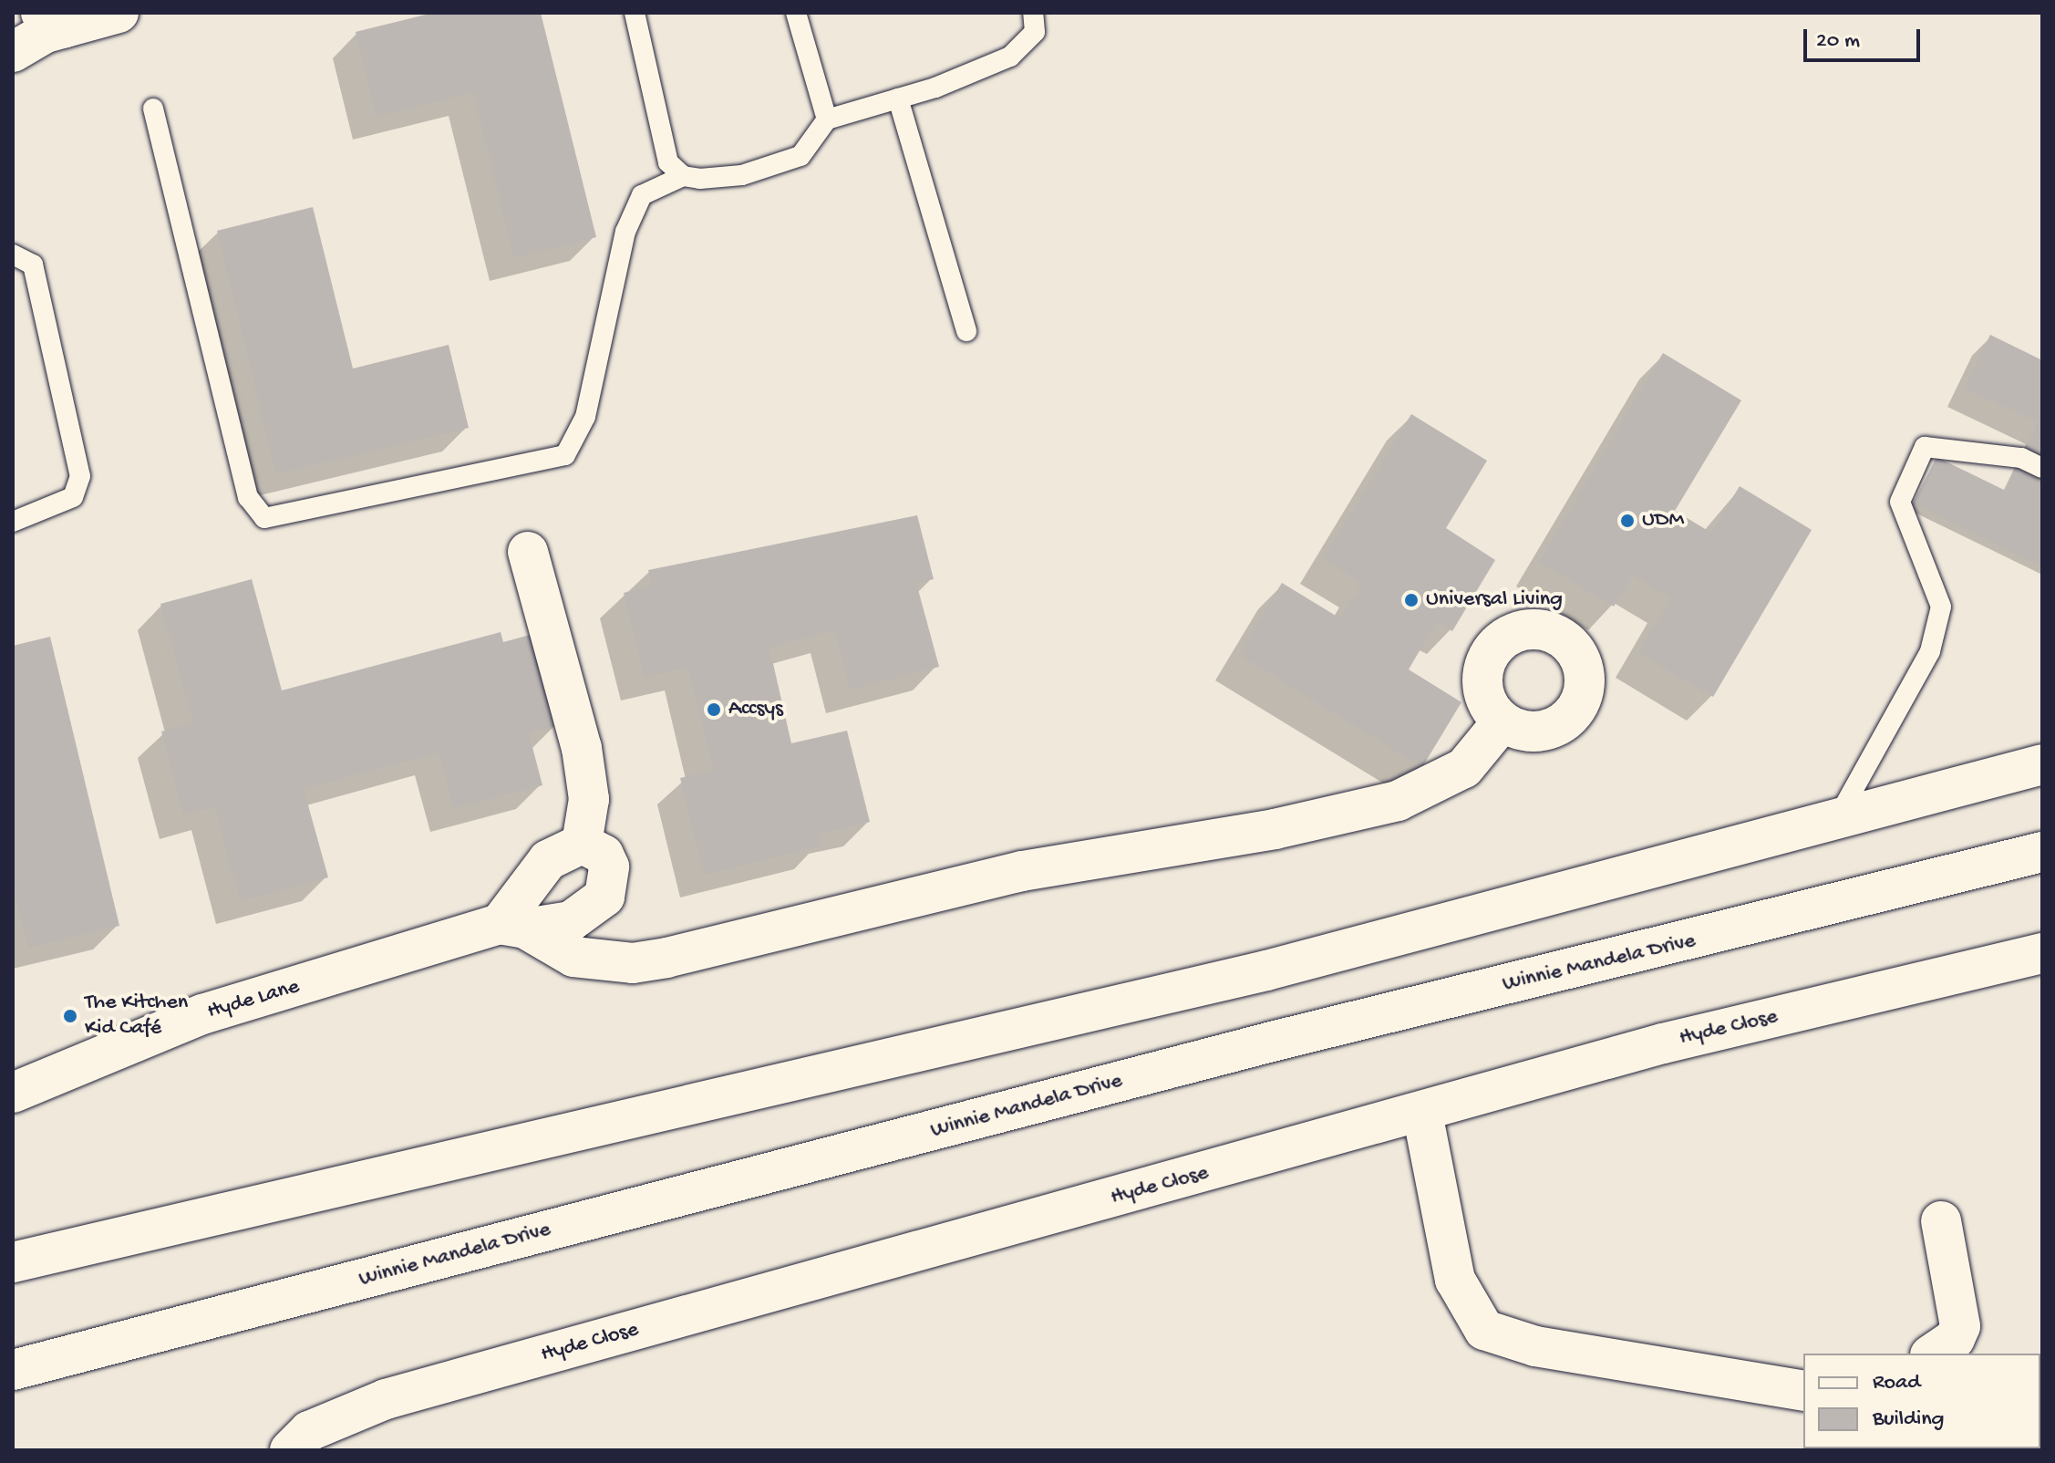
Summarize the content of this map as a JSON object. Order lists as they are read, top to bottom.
{
  "streets": {
    "street": ["Winnie Mandela Drive", "Hyde Lane", "Hyde Close"]
  },
  "places": [
    "UDM",
    "Universal Living",
    "Accsys",
    "The Kitchen Kid Café"
  ],
  "legend": ["Road", "Building"],
  "scale_bar": "20 m"
}
